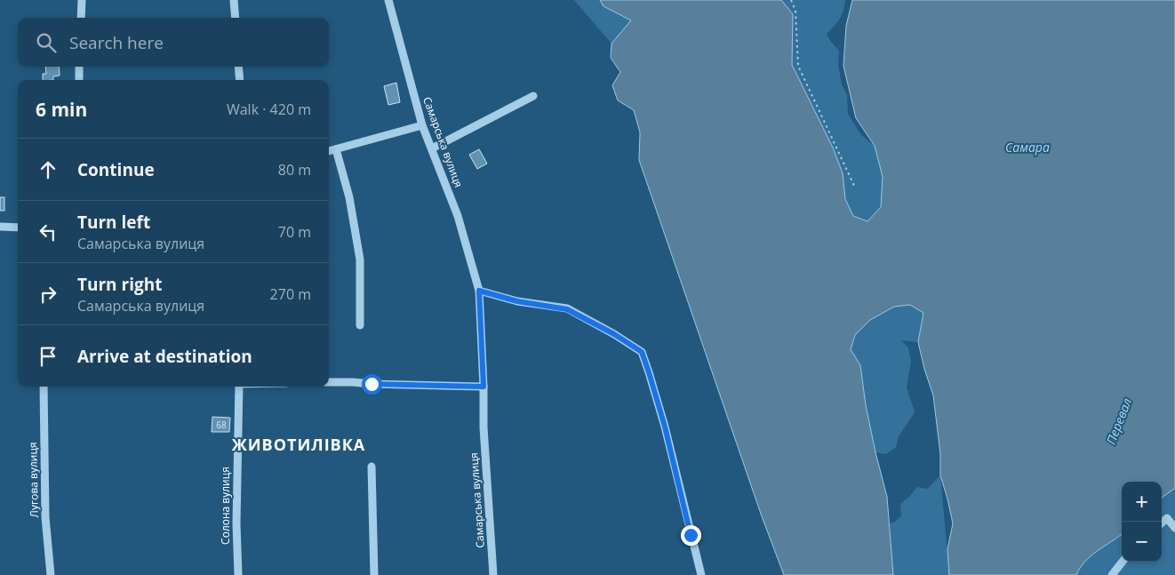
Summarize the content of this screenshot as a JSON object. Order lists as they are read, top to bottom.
{
  "streets": {
    "street": ["Самарська вулиця", "Лугова вулиця", "Солона вулиця"]
  },
  "districts": ["ЖИВОТИЛІВКА"],
  "water": ["Самара", "Перевал"],
  "house_numbers": ["68"],
  "page": {
    "search": "Search here",
    "heading": ["6 min", "Walk · 420 m"],
    "list": [
      ["Continue", "80 m"],
      ["Turn left", "Самарська вулиця", "70 m"],
      ["Turn right", "Самарська вулиця", "270 m"],
      "Arrive at destination"
    ],
    "map_buttons": ["+", "−"]
  }
}
